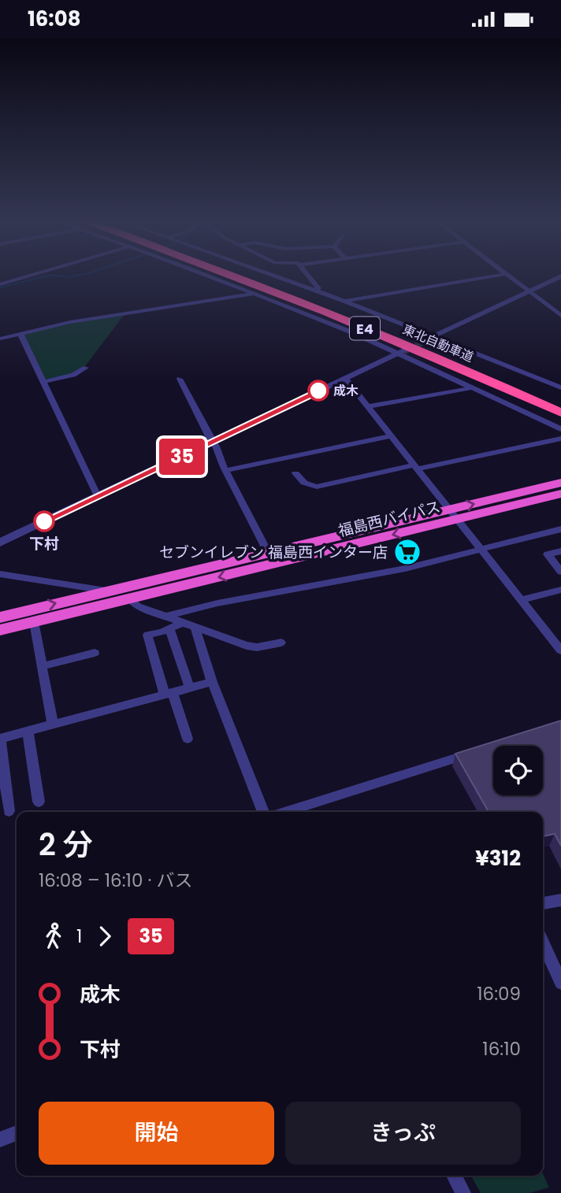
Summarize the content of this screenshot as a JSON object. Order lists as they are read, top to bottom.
{
  "streets": {
    "highway": ["E4", "東北自動車道", "福島西バイパス"]
  },
  "places": {
    "other": ["成木", "下村"],
    "supermarket": ["セブンイレブン 福島西インター店"]
  },
  "lines": ["bus line 35"],
  "page": {
    "status": "16:08",
    "on_map": "35",
    "heading": ["2 分", "16:08 – 16:10 · バス", "¥312"],
    "legs": ["1", "35"],
    "list": [
      {
        "name": "成木",
        "value": "16:09"
      },
      {
        "name": "下村",
        "value": "16:10"
      }
    ],
    "buttons": ["開始", "きっぷ"]
  }
}
